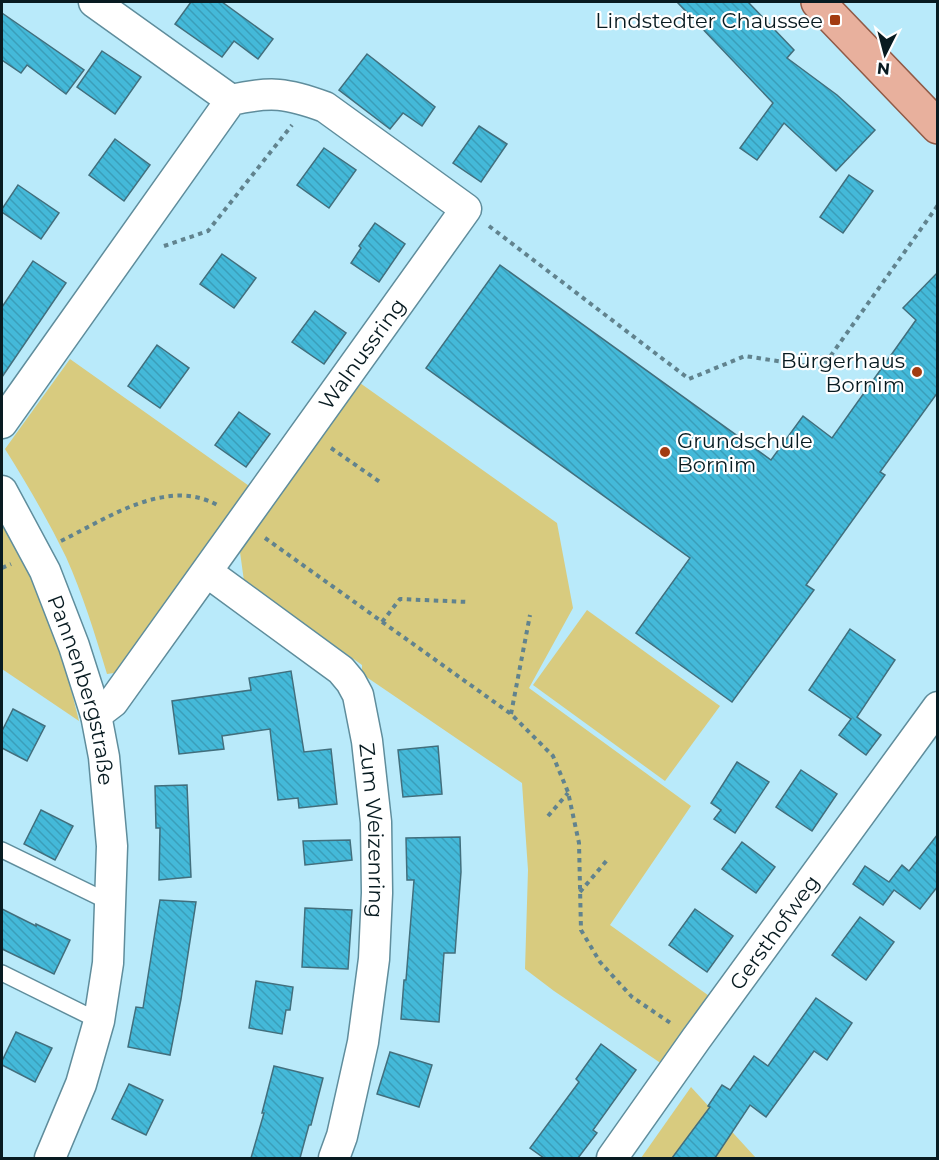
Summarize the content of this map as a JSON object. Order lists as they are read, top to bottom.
{
  "streets": {
    "street": [
      "Walnussring",
      "Pannenbergstraße",
      "Zum Weizenring",
      "Gersthofweg"
    ]
  },
  "crossings": [
    ["Walnussring", "Pannenbergstraße"],
    ["Walnussring", "Zum Weizenring"]
  ],
  "places": {
    "transit": ["Lindstedter Chaussee"],
    "other": ["Bürgerhaus Bornim", "Grundschule Bornim"]
  },
  "north": "bottom"
}
